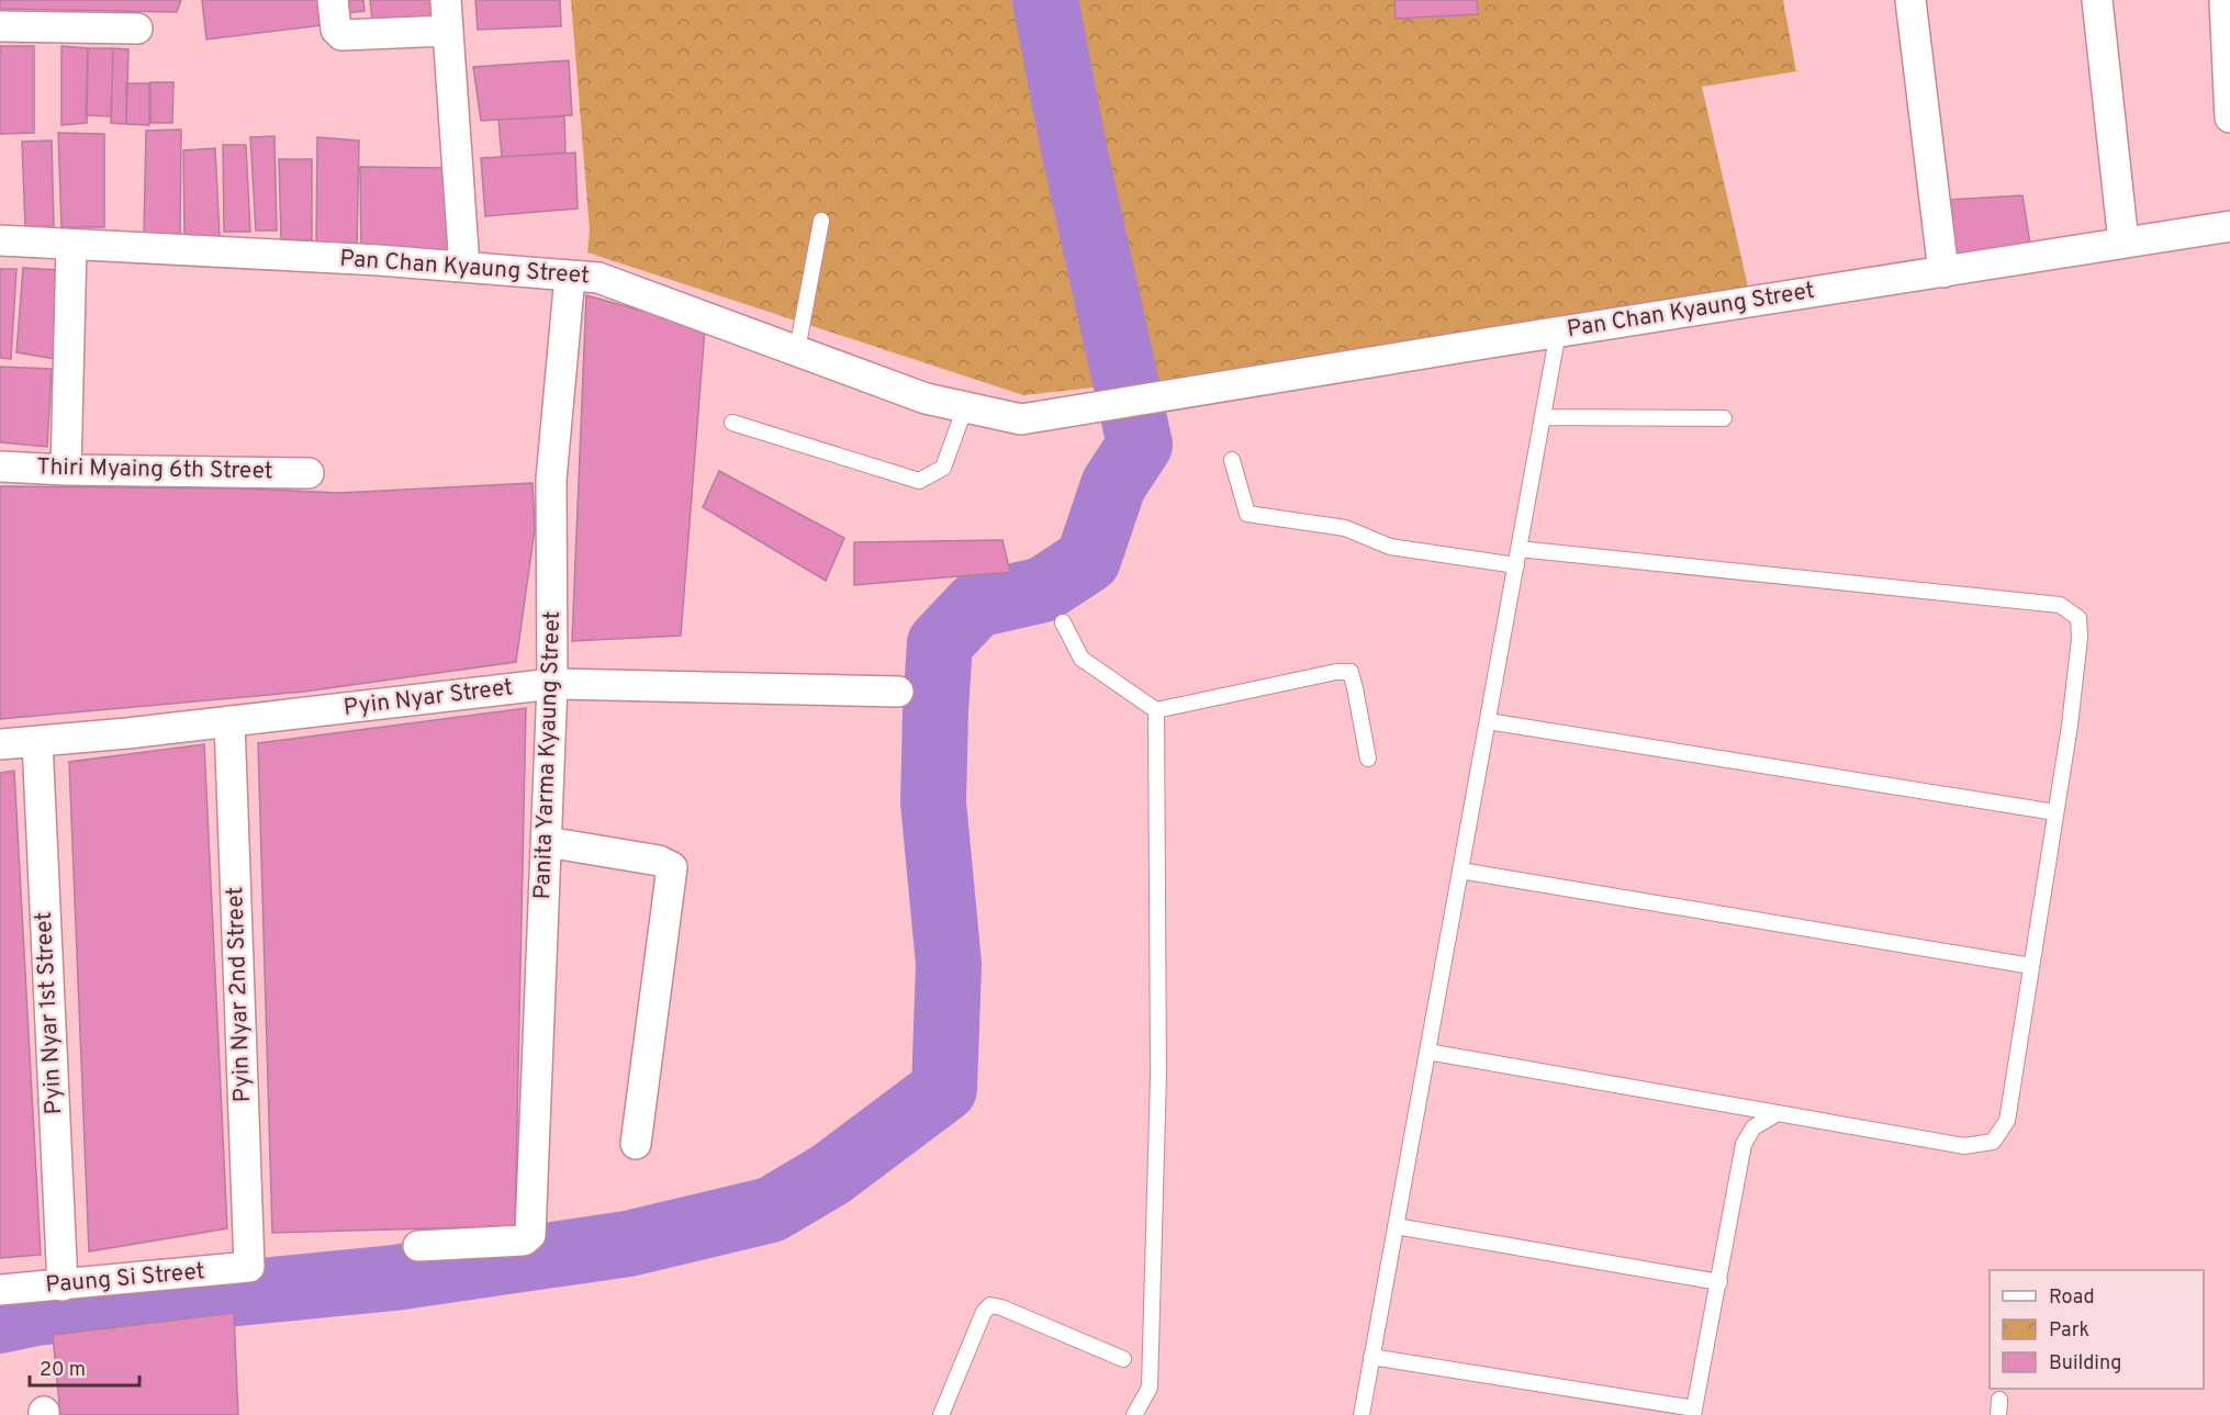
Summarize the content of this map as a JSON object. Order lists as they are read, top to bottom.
{
  "streets": {
    "street": [
      "Pan Chan Kyaung Street",
      "Thiri Myaing 6th Street",
      "Pyin Nyar Street",
      "Panita Yarma Kyaung Street",
      "Pyin Nyar 2nd Street",
      "Pyin Nyar 1st Street",
      "Paung Si Street"
    ]
  },
  "crossings": [
    ["Pan Chan Kyaung Street", "Panita Yarma Kyaung Street"],
    ["Pyin Nyar Street", "Panita Yarma Kyaung Street"],
    ["Pyin Nyar Street", "Pyin Nyar 2nd Street"],
    ["Pyin Nyar Street", "Pyin Nyar 1st Street"],
    ["Pyin Nyar 2nd Street", "Paung Si Street"],
    ["Pyin Nyar 1st Street", "Paung Si Street"]
  ],
  "legend": ["Road", "Park", "Building"],
  "scale_bar": "20 m"
}
